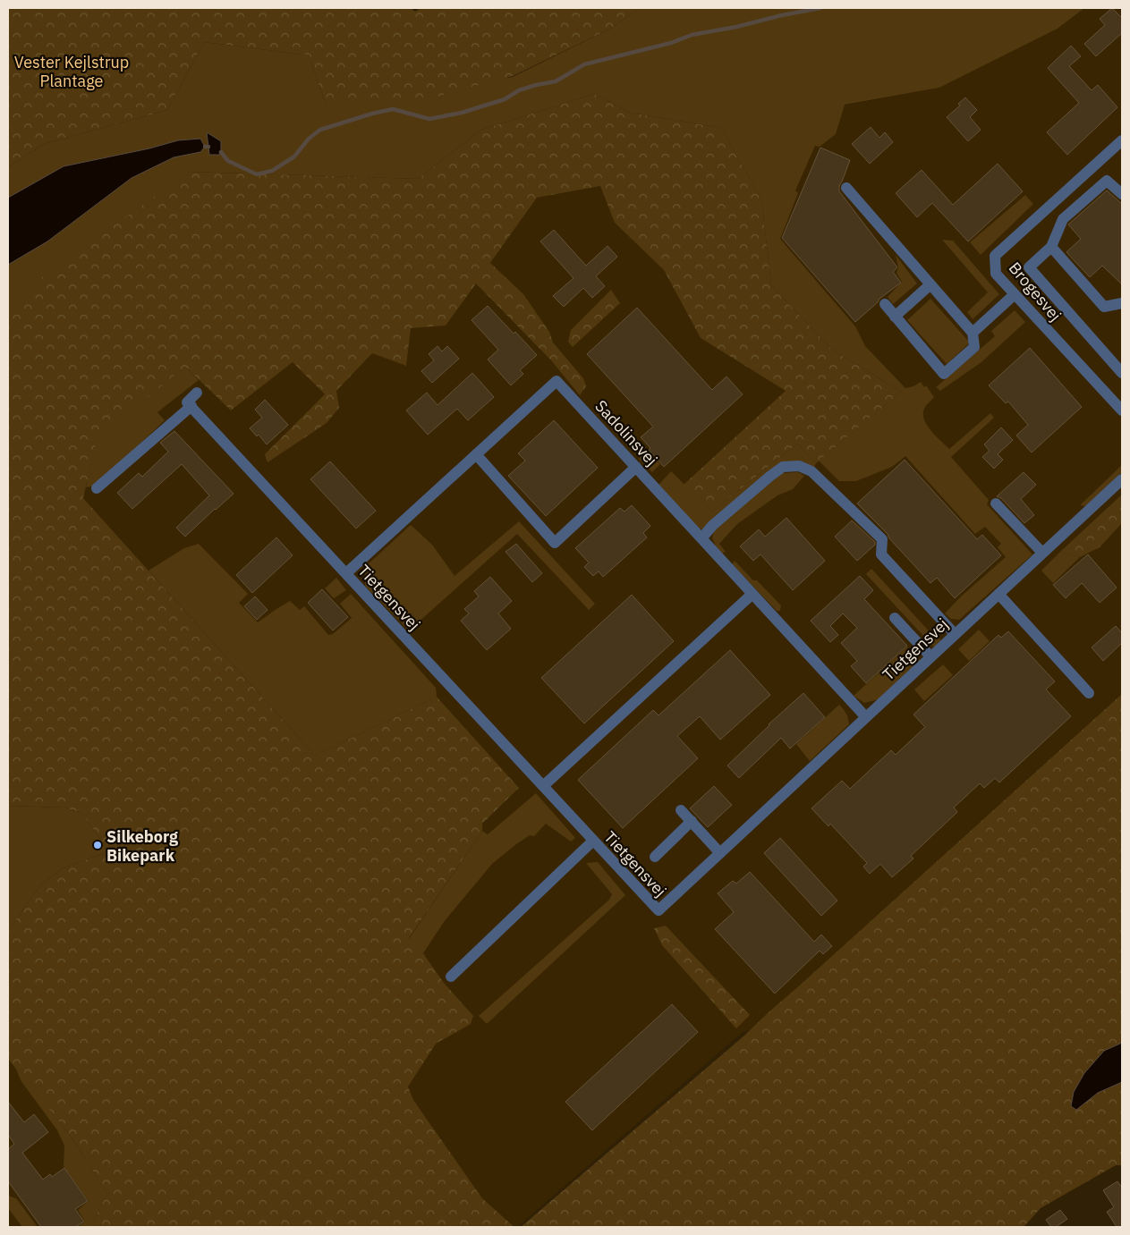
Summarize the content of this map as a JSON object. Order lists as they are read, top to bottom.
{
  "streets": {
    "street": ["Brogesvej", "Sadolinsvej", "Tietgensvej"]
  },
  "crossings": [
    ["Sadolinsvej", "Tietgensvej"]
  ],
  "parks": ["Vester Kejlstrup Plantage"],
  "places": ["Silkeborg Bikepark"]
}
